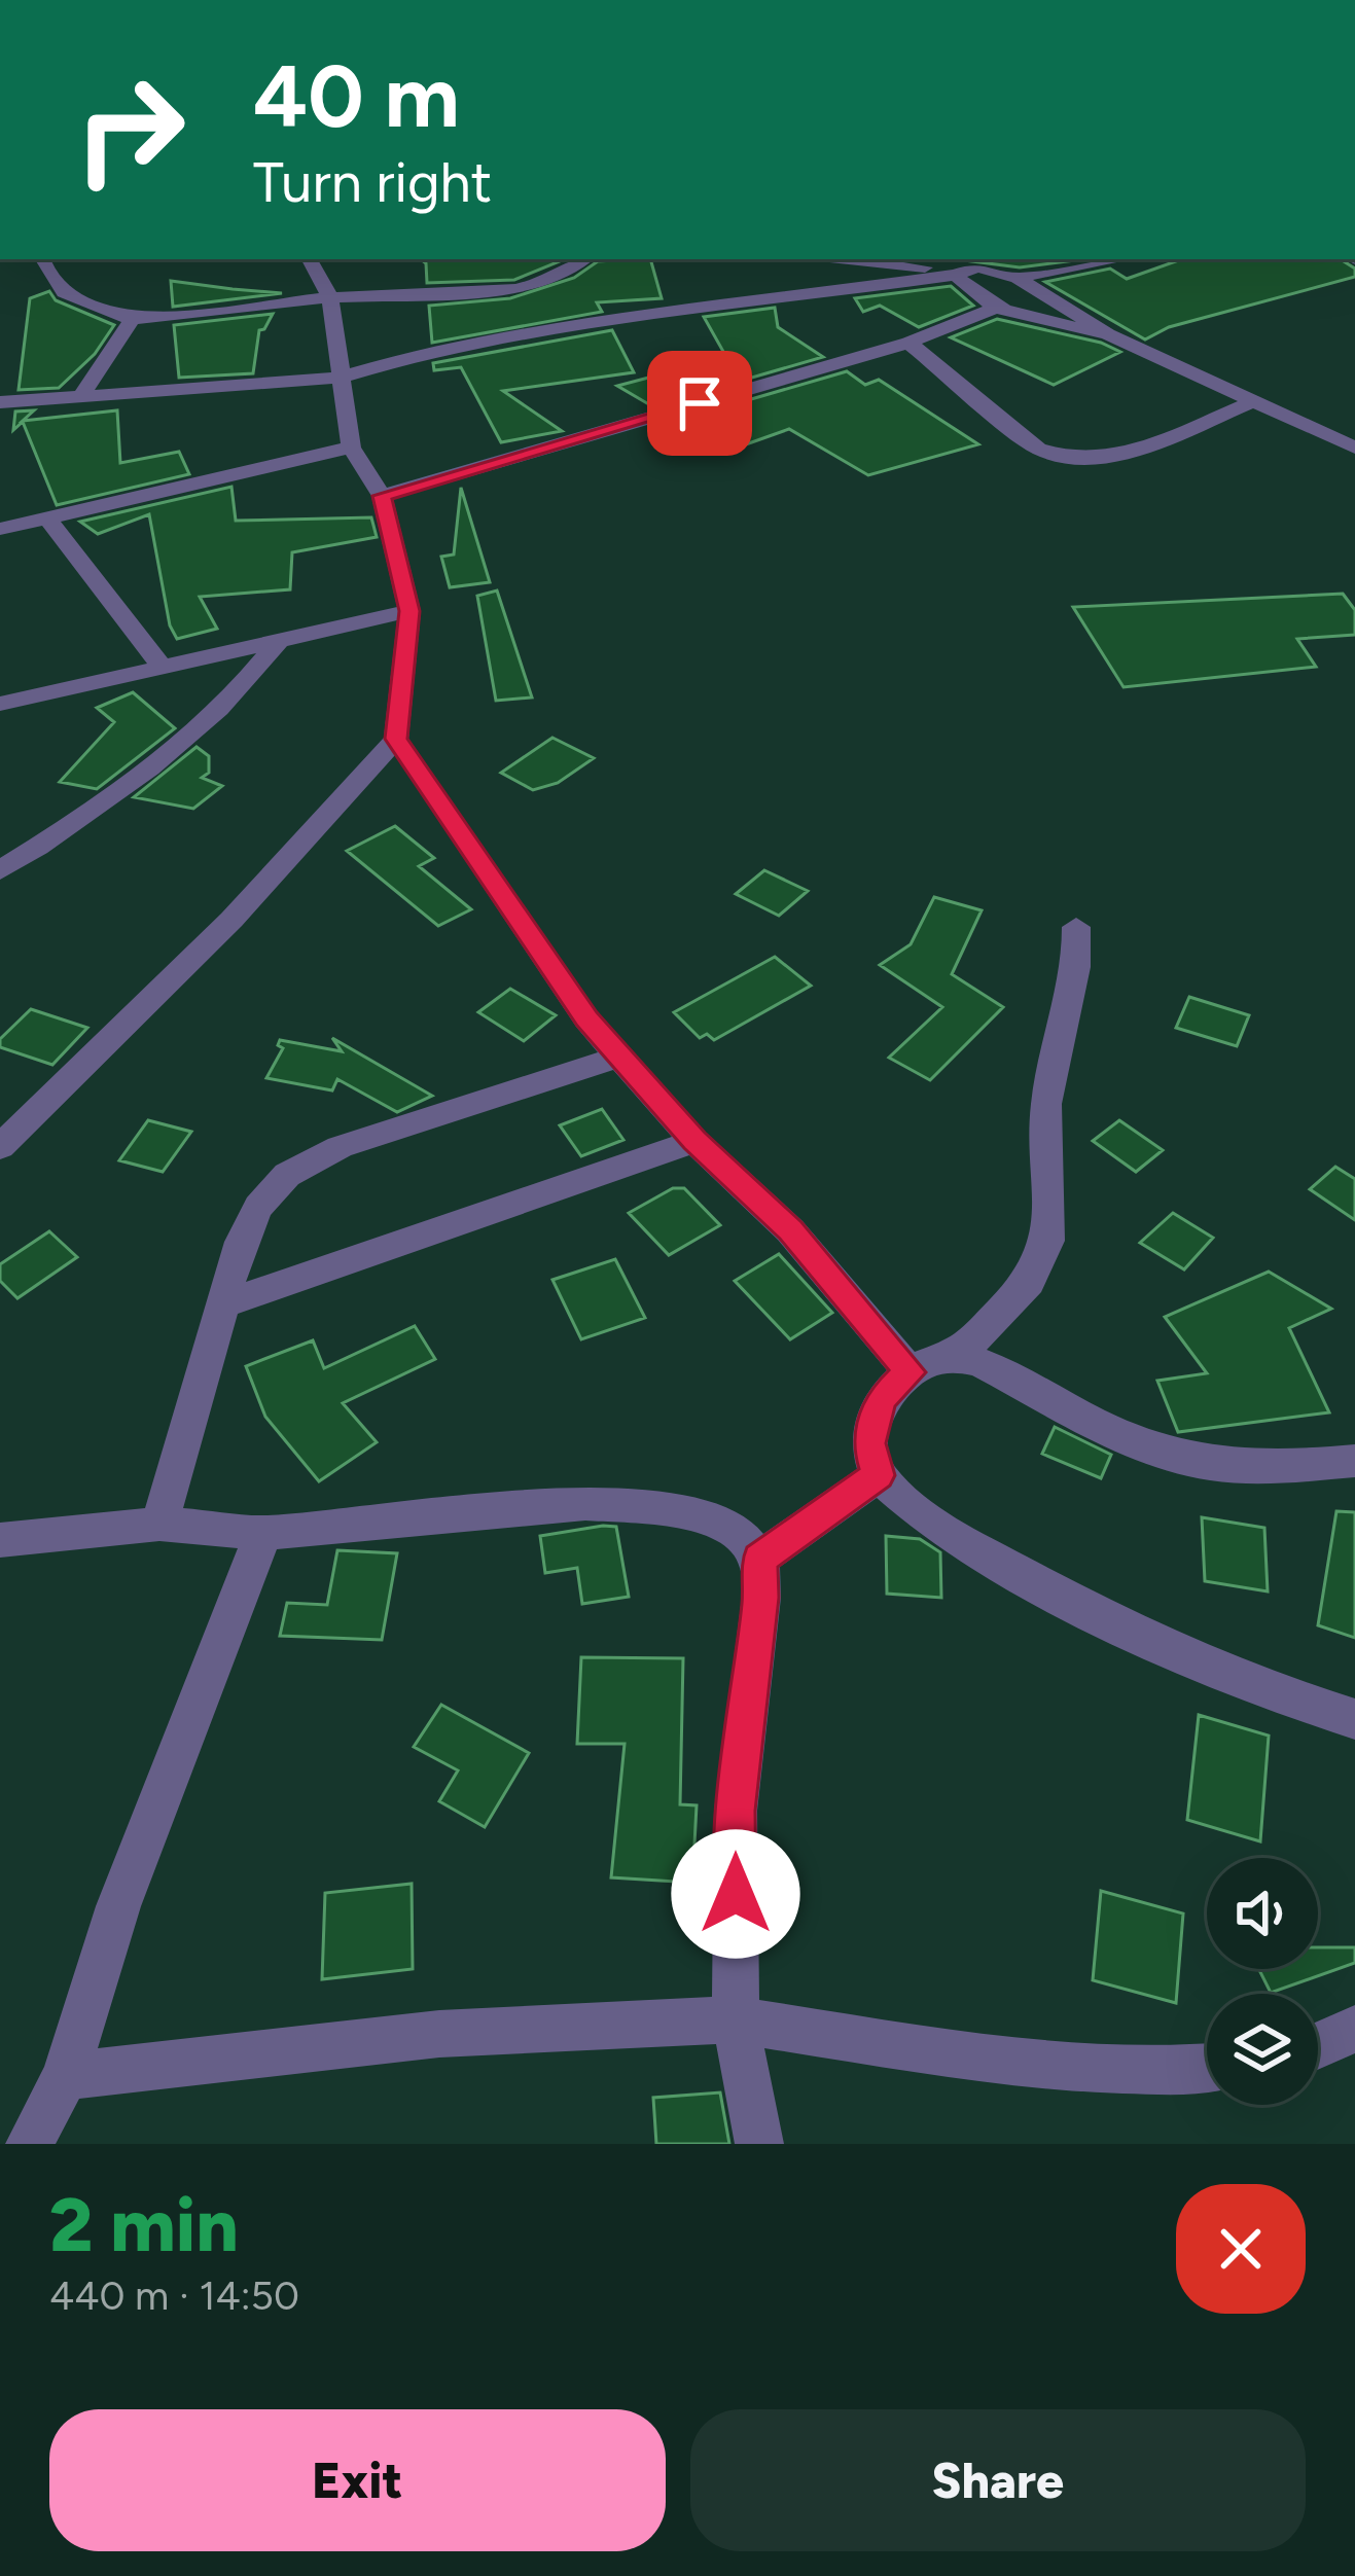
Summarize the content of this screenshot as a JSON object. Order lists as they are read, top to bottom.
{
  "page": {
    "turn": ["40 m", "Turn right"],
    "heading": ["2 min", "440 m · 14:50"],
    "buttons": ["Exit", "Share"]
  }
}
